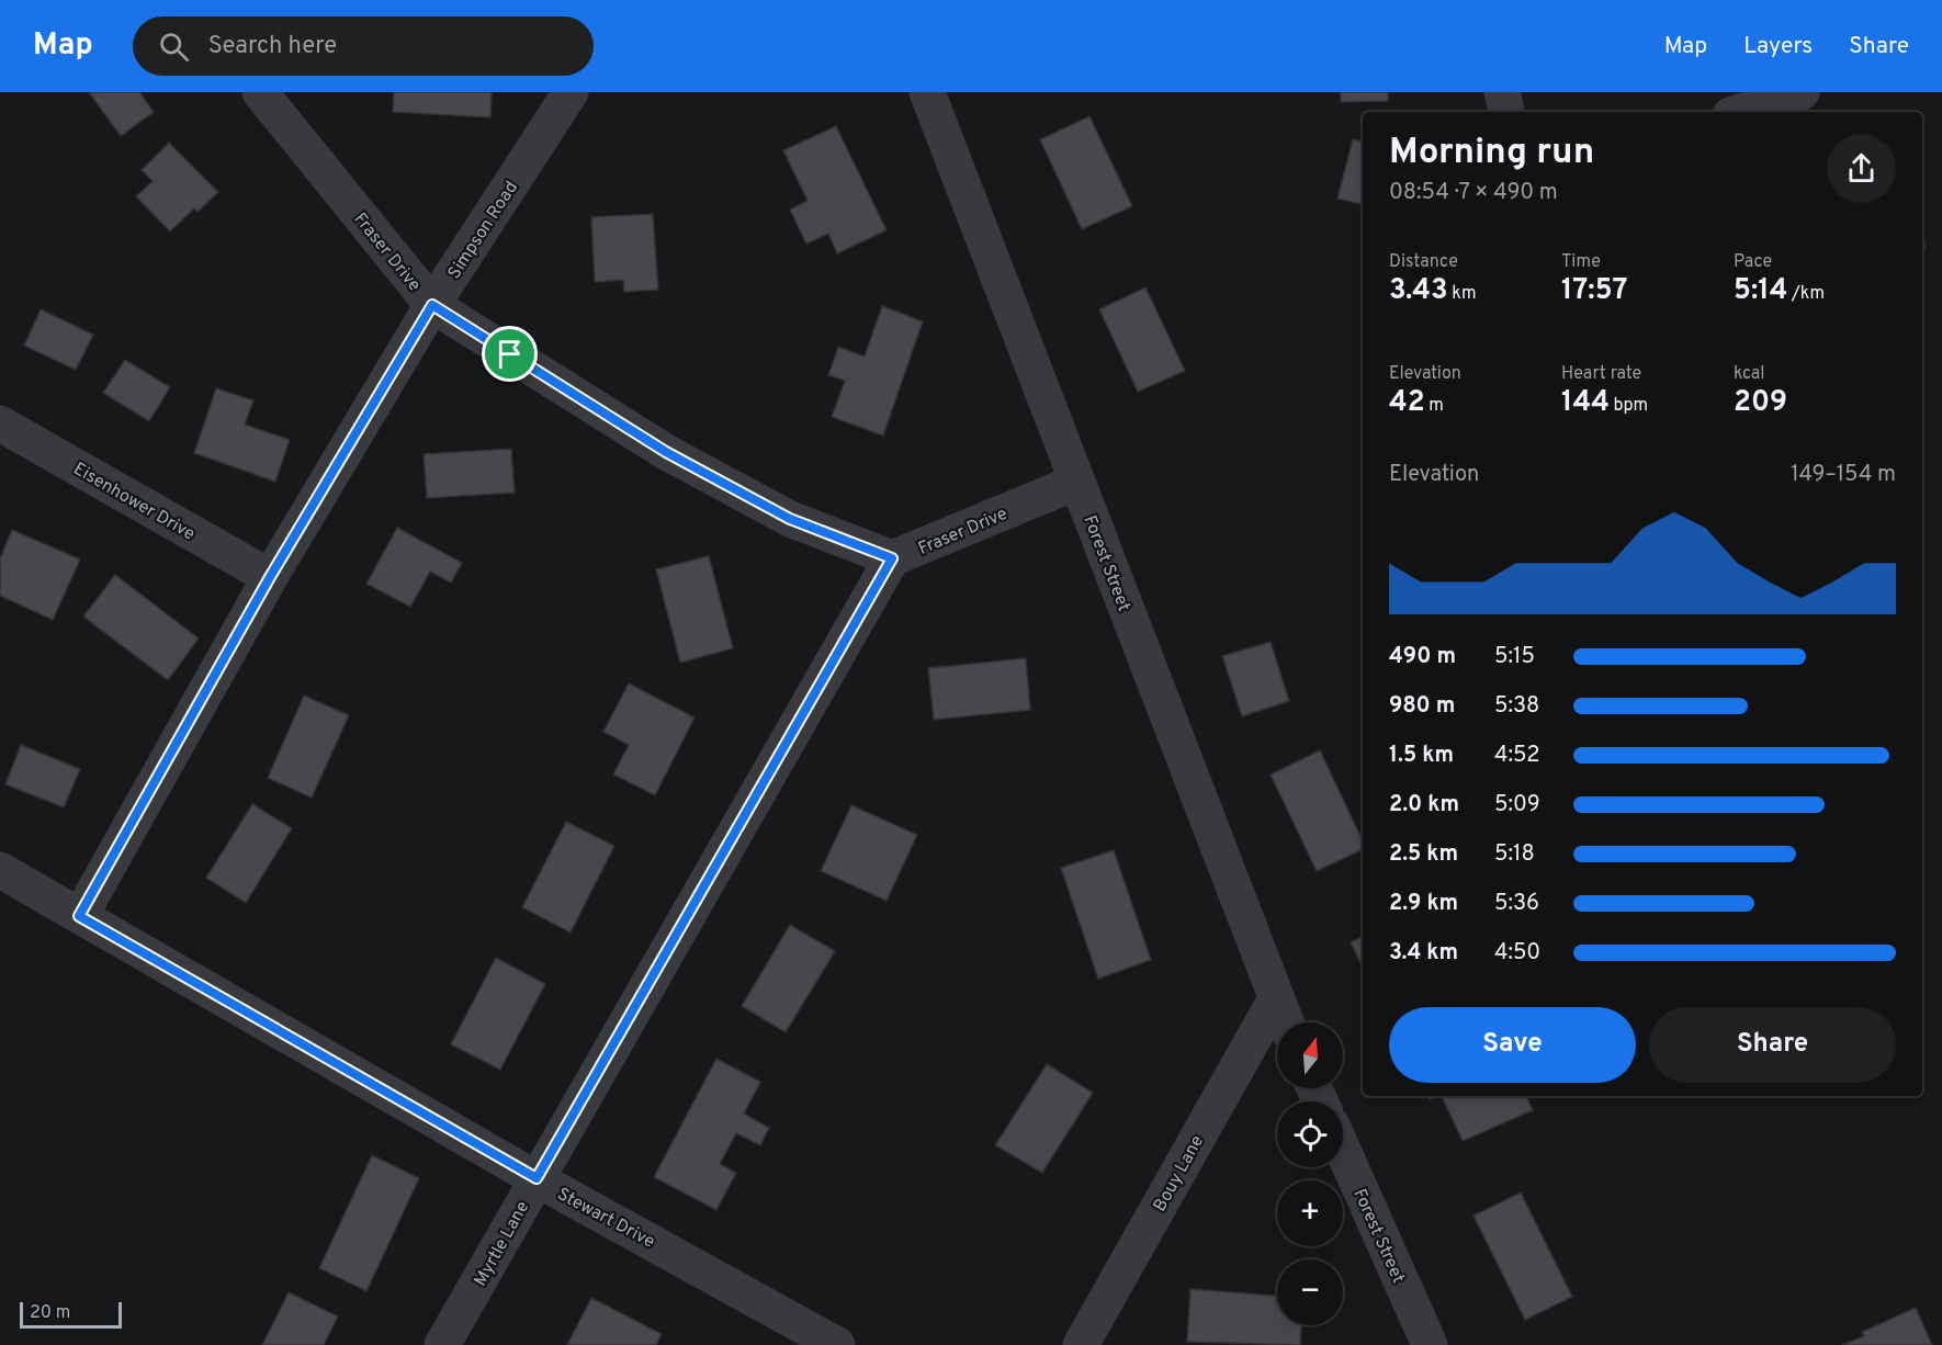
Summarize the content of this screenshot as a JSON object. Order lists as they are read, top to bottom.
{
  "streets": {
    "street": [
      "Simpson Road",
      "Fraser Drive",
      "Eisenhower Drive",
      "Forest Street",
      "Bouy Lane",
      "Stewart Drive",
      "Myrtle Lane"
    ]
  },
  "crossings": [
    ["Simpson Road", "Fraser Drive"],
    ["Simpson Road", "Eisenhower Drive"],
    ["Simpson Road", "Stewart Drive"],
    ["Fraser Drive", "Forest Street"],
    ["Fraser Drive", "Myrtle Lane"],
    ["Forest Street", "Bouy Lane"],
    ["Stewart Drive", "Myrtle Lane"]
  ],
  "scale_bar": "20 m",
  "north": "top",
  "page": {
    "header": "Map",
    "search": "Search here",
    "nav": ["Map", "Layers", "Share"],
    "heading": ["Morning run", "08:54 · 7 × 490 m"],
    "stats": [
      ["Distance", "3.43 km"],
      ["Time", "17:57"],
      ["Pace", "5:14 /km"],
      ["Elevation", "42 m"],
      ["Heart rate", "144 bpm"],
      ["kcal", "209"]
    ],
    "chart": ["Elevation", "149–154 m"],
    "list": [
      {
        "name": "490 m",
        "note": "5:15"
      },
      {
        "name": "980 m",
        "note": "5:38"
      },
      {
        "name": "1.5 km",
        "note": "4:52"
      },
      {
        "name": "2.0 km",
        "note": "5:09"
      },
      {
        "name": "2.5 km",
        "note": "5:18"
      },
      {
        "name": "2.9 km",
        "note": "5:36"
      },
      {
        "name": "3.4 km",
        "note": "4:50"
      }
    ],
    "buttons": ["Save", "Share"],
    "map_buttons": ["+", "−"],
    "scale": "20 m"
  }
}
